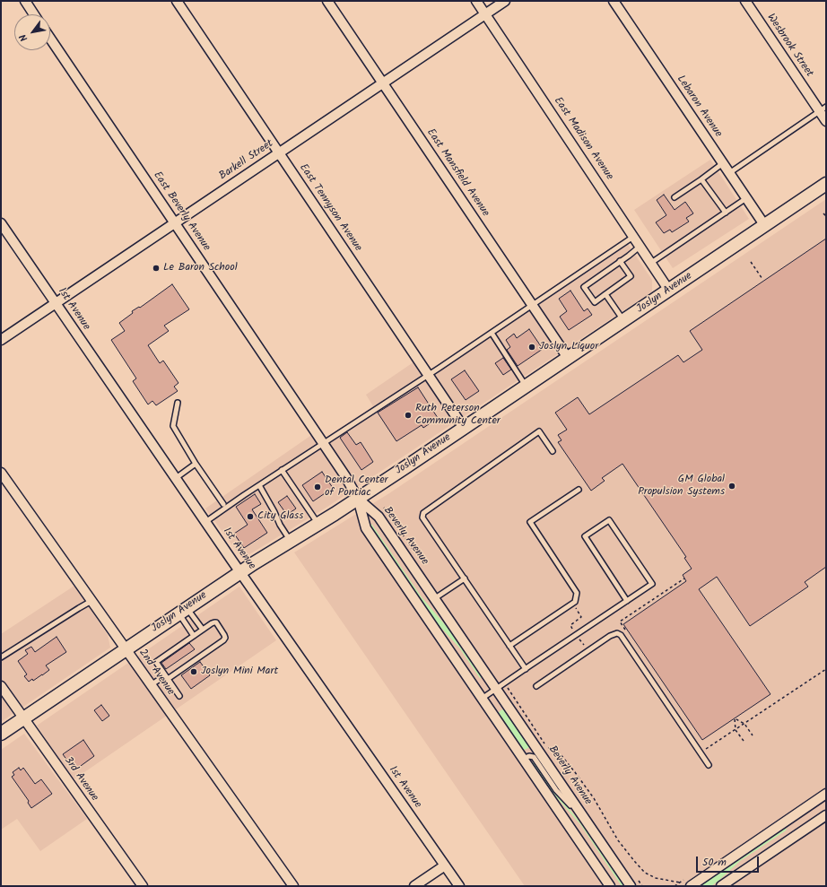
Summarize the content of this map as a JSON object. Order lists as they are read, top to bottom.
{
  "streets": {
    "main road": ["Joslyn Avenue"],
    "street": [
      "Wesbrook Street",
      "Lebaron Avenue",
      "East Madison Avenue",
      "Barkell Street",
      "East Mansfield Avenue",
      "East Tennyson Avenue",
      "East Beverly Avenue",
      "1st Avenue",
      "Beverly Avenue",
      "2nd Avenue",
      "3rd Avenue"
    ]
  },
  "crossings": [
    ["Lebaron Avenue", "Joslyn Avenue"],
    ["East Madison Avenue", "Barkell Street"],
    ["East Madison Avenue", "Joslyn Avenue"],
    ["Barkell Street", "East Mansfield Avenue"],
    ["Barkell Street", "East Tennyson Avenue"],
    ["Barkell Street", "East Beverly Avenue"],
    ["Barkell Street", "1st Avenue"],
    ["East Mansfield Avenue", "Joslyn Avenue"],
    ["East Tennyson Avenue", "Joslyn Avenue"],
    ["East Beverly Avenue", "Joslyn Avenue"],
    ["East Beverly Avenue", "Beverly Avenue"],
    ["Joslyn Avenue", "1st Avenue"],
    ["Joslyn Avenue", "Beverly Avenue"],
    ["Joslyn Avenue", "2nd Avenue"],
    ["Joslyn Avenue", "3rd Avenue"]
  ],
  "places": [
    "Le Baron School",
    "Joslyn Liquor",
    "Ruth Peterson Community Center",
    "GM Global Propulsion Systems",
    "Dental Center of Pontiac",
    "City Glass",
    "Joslyn Mini Mart"
  ],
  "scale_bar": "50 m",
  "north": "bottom left"
}
